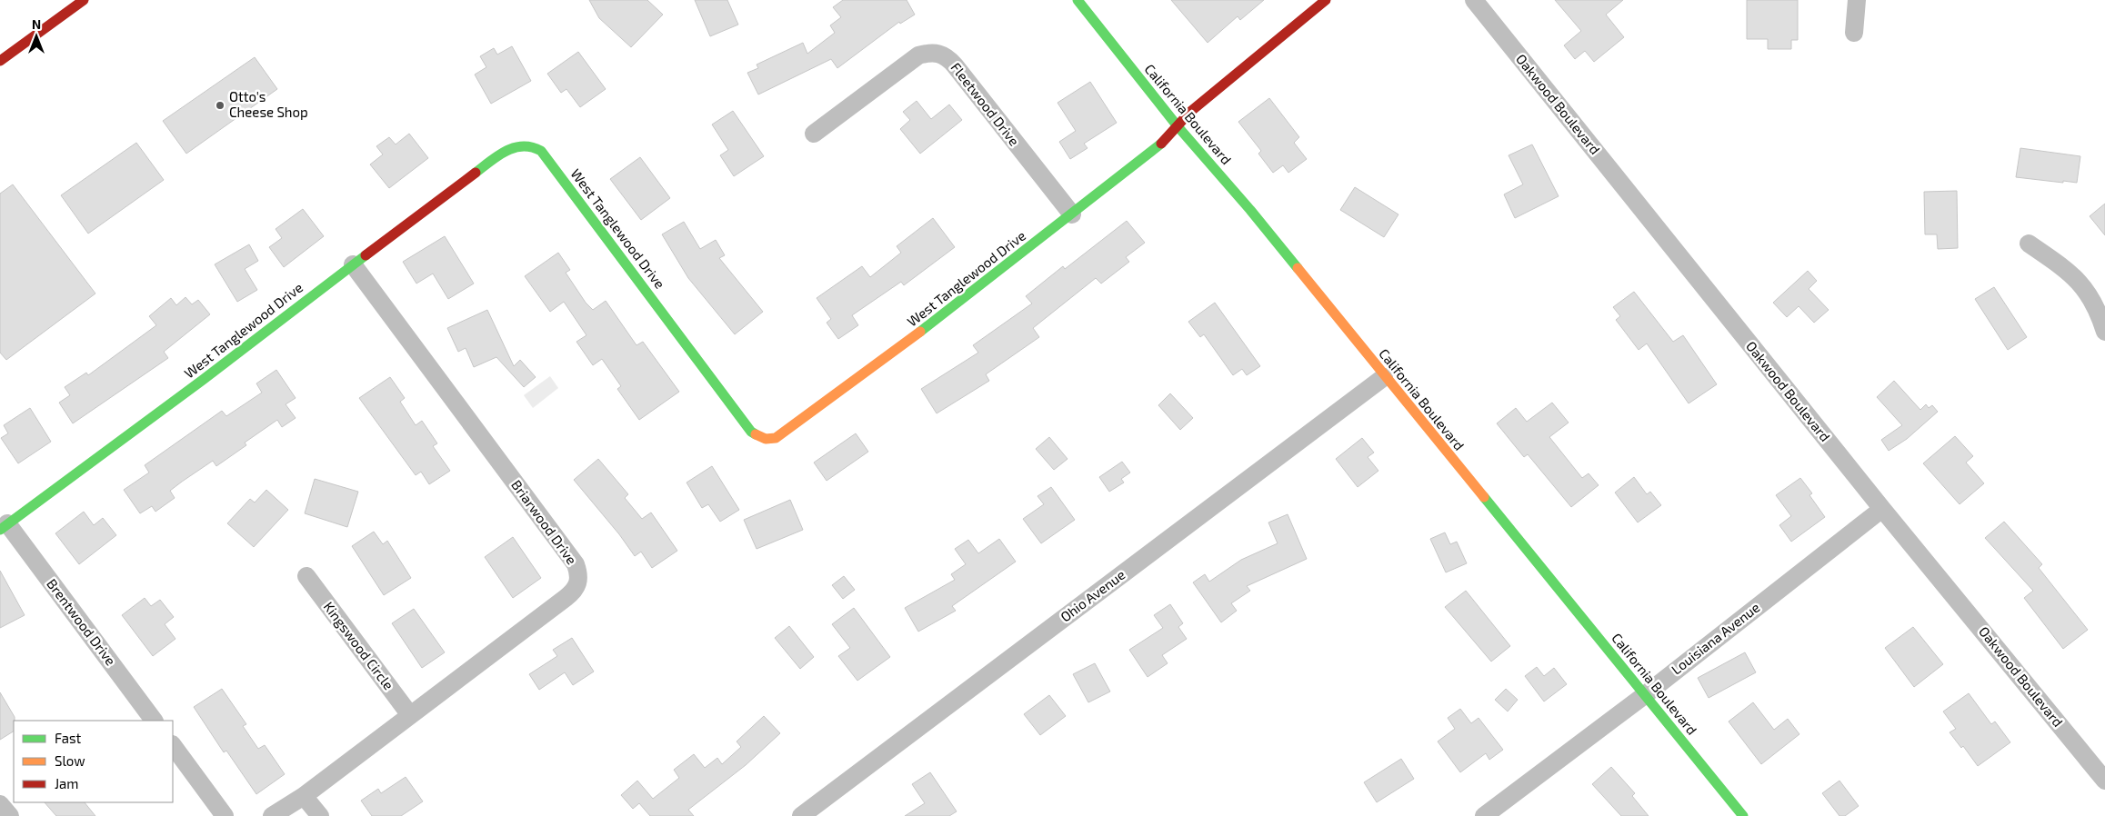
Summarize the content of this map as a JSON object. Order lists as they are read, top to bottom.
{
  "streets": {
    "street": [
      "Fleetwood Drive",
      "Oakwood Boulevard",
      "California Boulevard",
      "West Tanglewood Drive",
      "Briarwood Drive",
      "Ohio Avenue",
      "Brentwood Drive",
      "Louisiana Avenue",
      "Kingswood Circle"
    ]
  },
  "crossings": [
    ["Fleetwood Drive", "West Tanglewood Drive"],
    ["Oakwood Boulevard", "Louisiana Avenue"],
    ["California Boulevard", "West Tanglewood Drive"],
    ["California Boulevard", "Ohio Avenue"],
    ["California Boulevard", "Louisiana Avenue"],
    ["West Tanglewood Drive", "Briarwood Drive"],
    ["West Tanglewood Drive", "Brentwood Drive"],
    ["Briarwood Drive", "Kingswood Circle"]
  ],
  "places": ["Otto's Cheese Shop"],
  "legend": ["Fast", "Slow", "Jam"],
  "north": "top"
}
